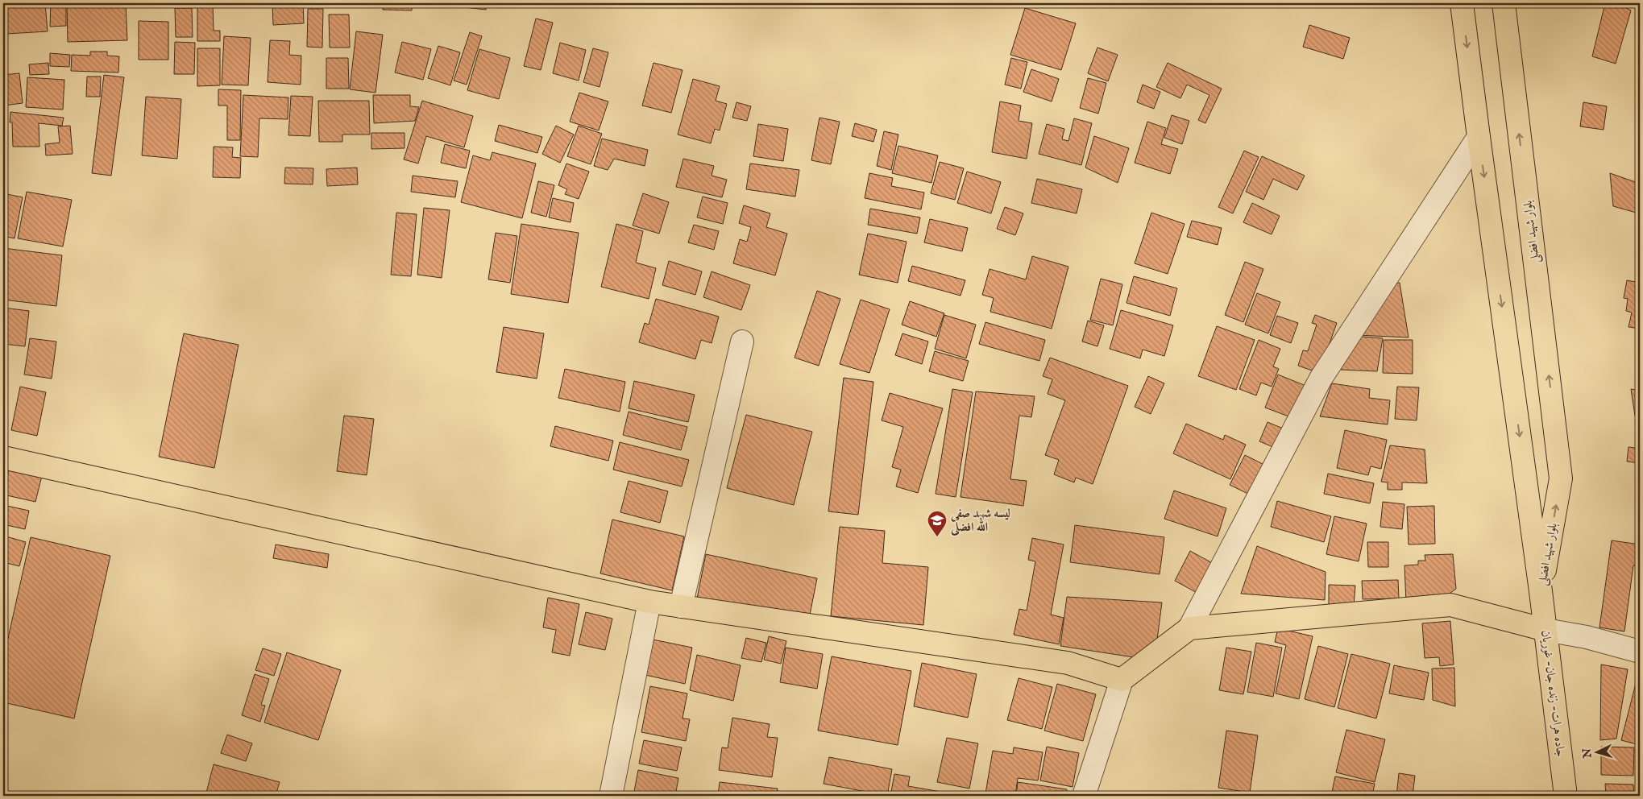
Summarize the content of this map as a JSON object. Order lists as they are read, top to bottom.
{
  "streets": {
    "main road": ["بلوار شهید افضلی", "جاده هرات- زنده جان- غوریان"]
  },
  "crossings": [
    ["بلوار شهید افضلی", "جاده هرات- زنده جان- غوریان"]
  ],
  "places": {
    "school or university": ["لیسه شهید صفی الله افضلی"]
  },
  "north": "left"
}
